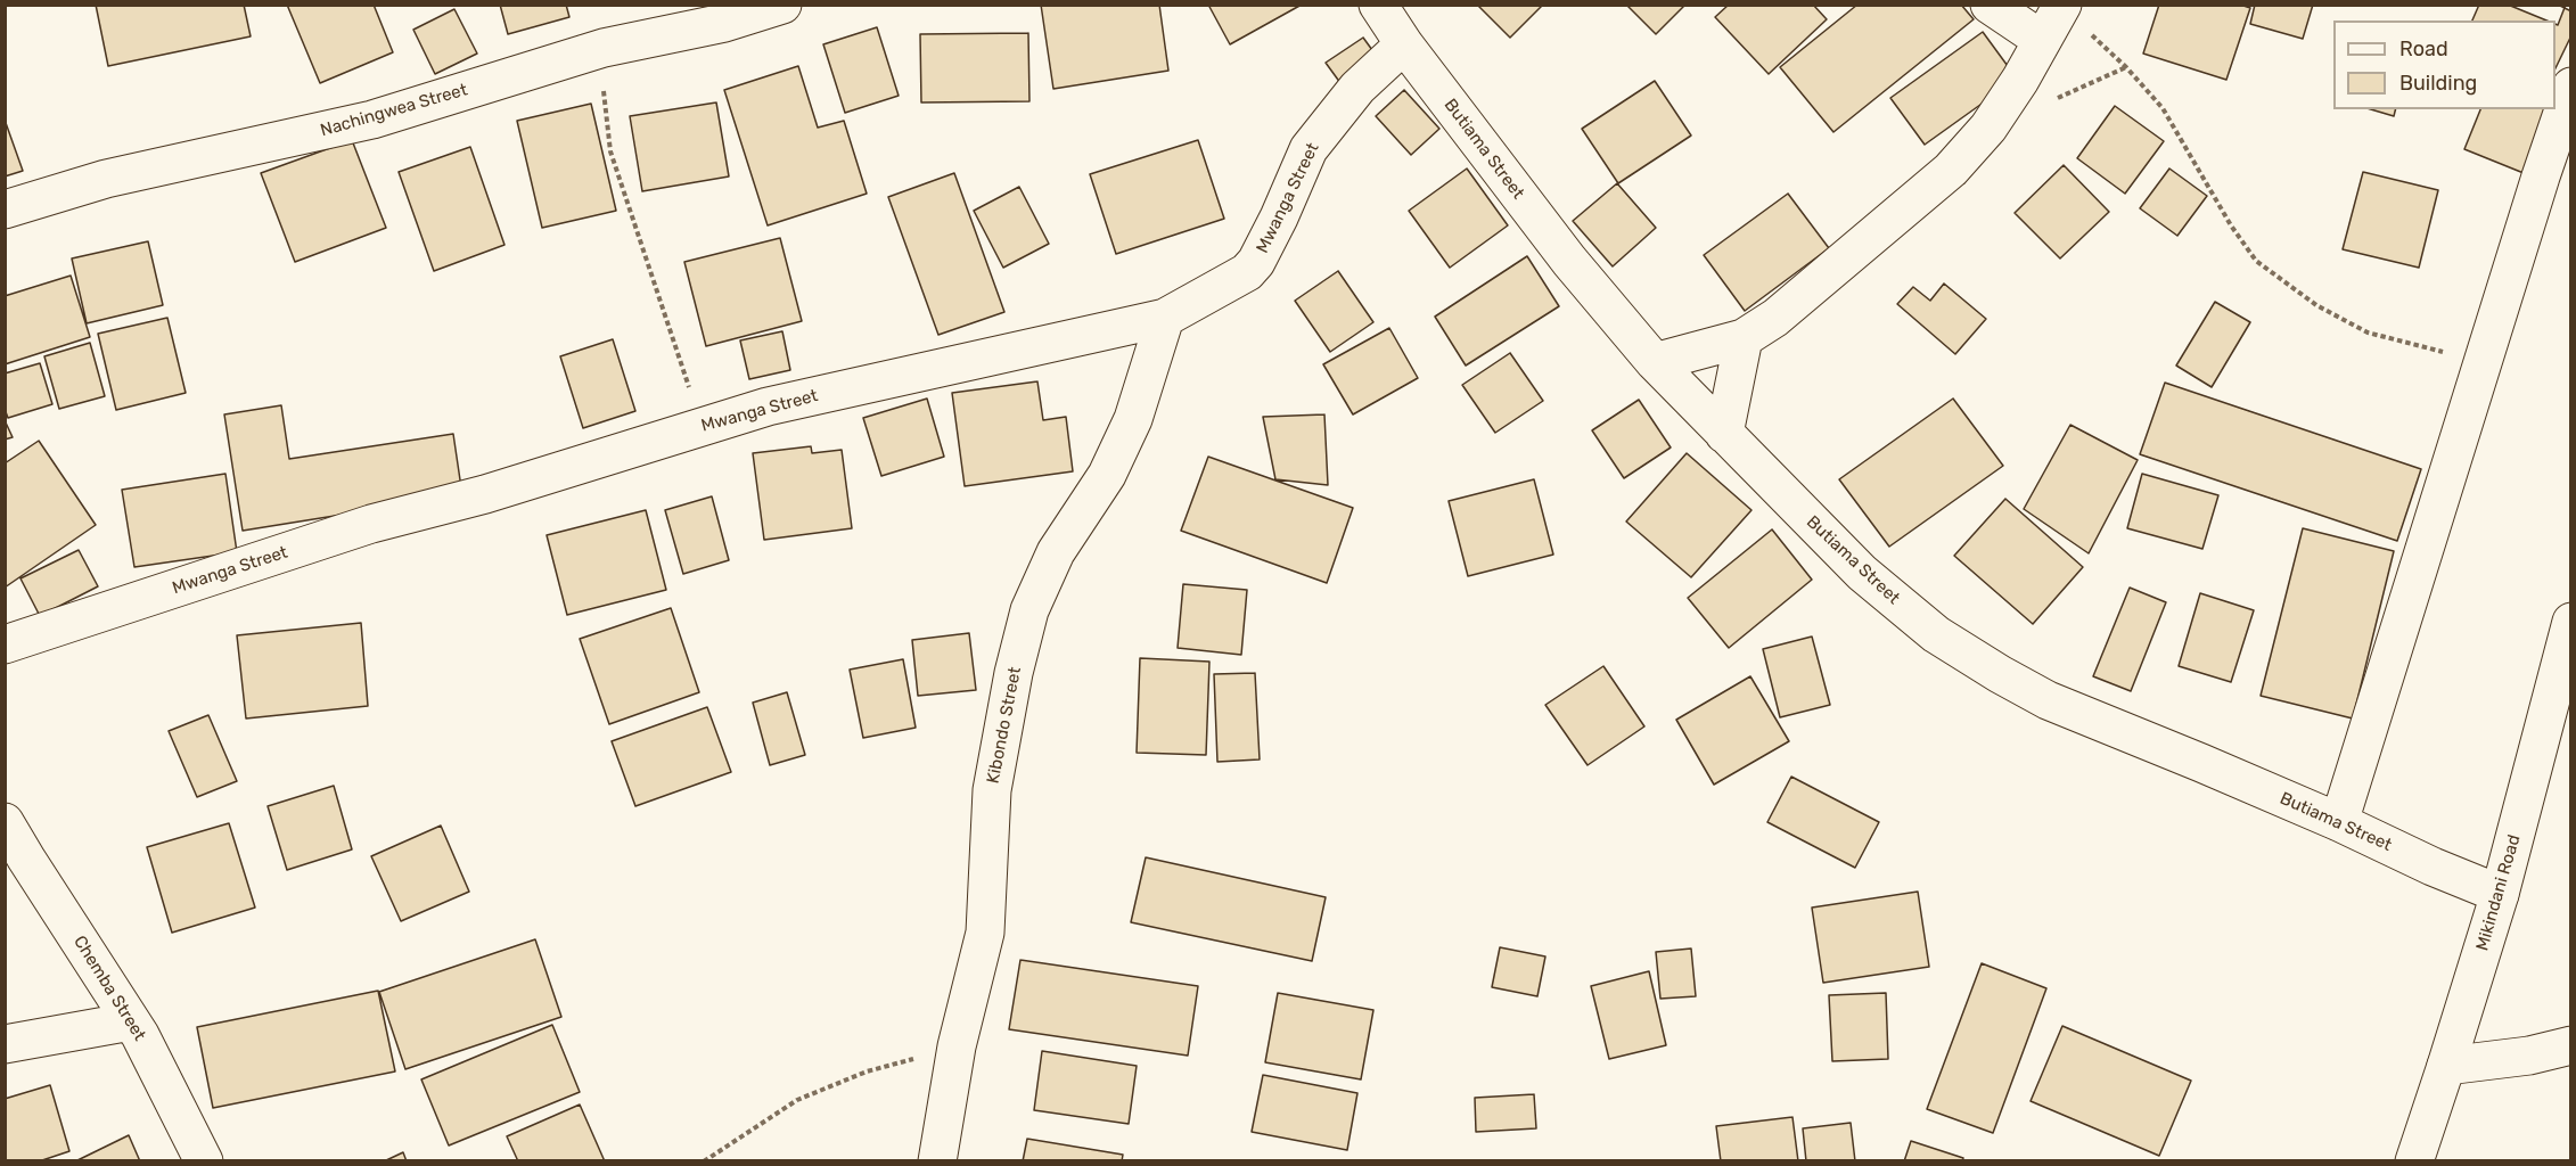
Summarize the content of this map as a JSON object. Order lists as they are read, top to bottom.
{
  "streets": {
    "main road": [
      "Nachingwea Street",
      "Butiama Street",
      "Mwanga Street",
      "Kibondo Street",
      "Mikindani Road",
      "Chemba Street"
    ]
  },
  "crossings": [
    ["Butiama Street", "Mwanga Street"],
    ["Butiama Street", "Mikindani Road"],
    ["Mwanga Street", "Kibondo Street"]
  ],
  "legend": ["Road", "Building"]
}
